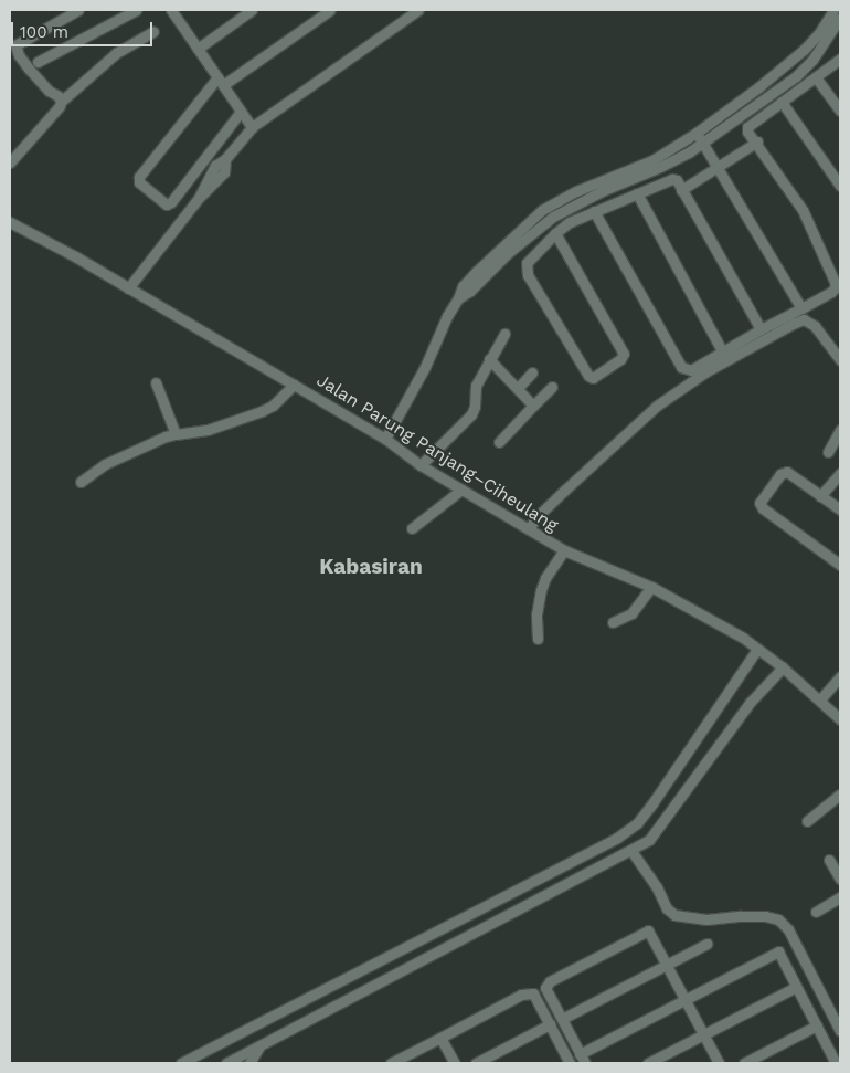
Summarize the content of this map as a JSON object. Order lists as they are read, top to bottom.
{
  "streets": {
    "street": ["Jalan Parung Panjang–Ciheulang"]
  },
  "districts": ["Kabasiran"],
  "scale_bar": "100 m"
}
